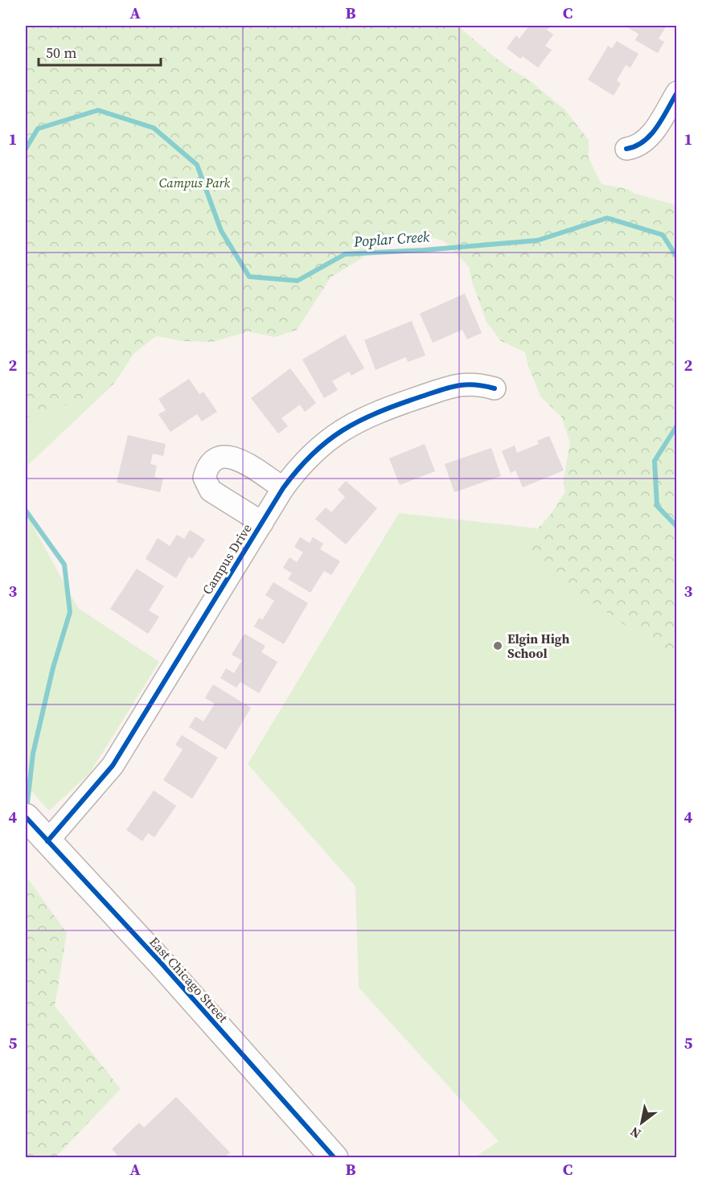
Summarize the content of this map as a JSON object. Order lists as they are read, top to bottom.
{
  "streets": {
    "main road": ["East Chicago Street"],
    "street": ["Campus Drive"]
  },
  "crossings": [
    ["Campus Drive", "East Chicago Street"]
  ],
  "water": ["Poplar Creek"],
  "parks": ["Campus Park"],
  "places": ["Elgin High School"],
  "scale_bar": "50 m",
  "north": "bottom left",
  "grid": {
    "columns": ["A", "B", "C"],
    "rows": [
      "1",
      "2",
      "3",
      "4",
      "5"
    ]
  }
}
